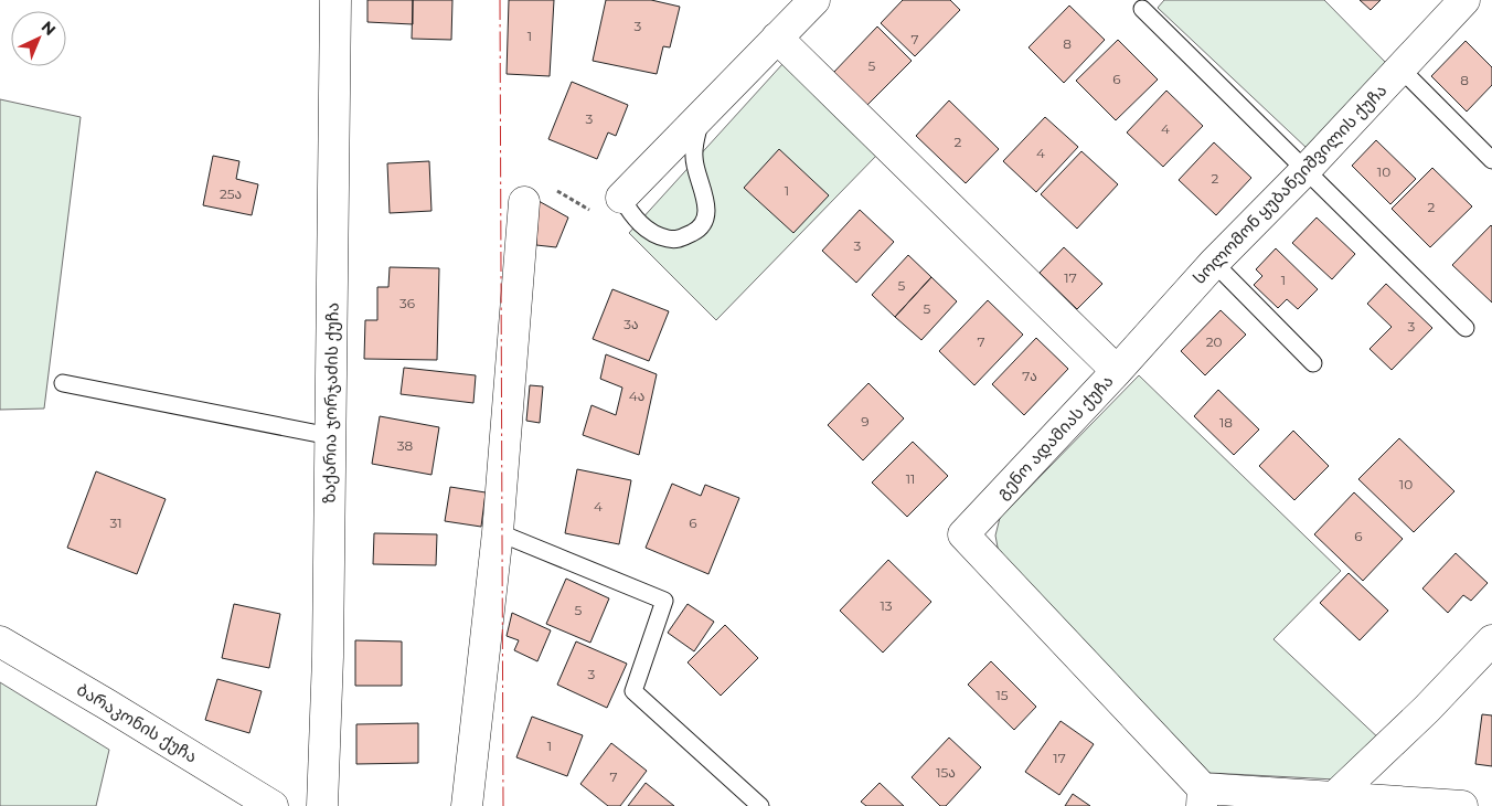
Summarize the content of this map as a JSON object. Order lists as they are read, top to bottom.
{
  "streets": {
    "street": [
      "სოლომონ ყუბანეიშვილის ქუჩა",
      "ზაქარია ჯორჯაძის ქუჩა",
      "გენო ადამიას ქუჩა",
      "ბარაკონის ქუჩა"
    ]
  },
  "crossings": [
    ["სოლომონ ყუბანეიშვილის ქუჩა", "გენო ადამიას ქუჩა"]
  ],
  "house_numbers": [
    "3",
    "1",
    "7",
    "8",
    "5",
    "6",
    "8",
    "3",
    "4",
    "2",
    "4",
    "10",
    "2",
    "1",
    "25ა",
    "2",
    "3",
    "17",
    "1",
    "5",
    "36",
    "5",
    "3ა",
    "3",
    "7",
    "20",
    "7ა",
    "4ა",
    "9",
    "18",
    "38",
    "11",
    "10",
    "4",
    "31",
    "6",
    "6",
    "13",
    "5",
    "3",
    "15",
    "1",
    "17",
    "15ა",
    "7"
  ],
  "north": "top right"
}
